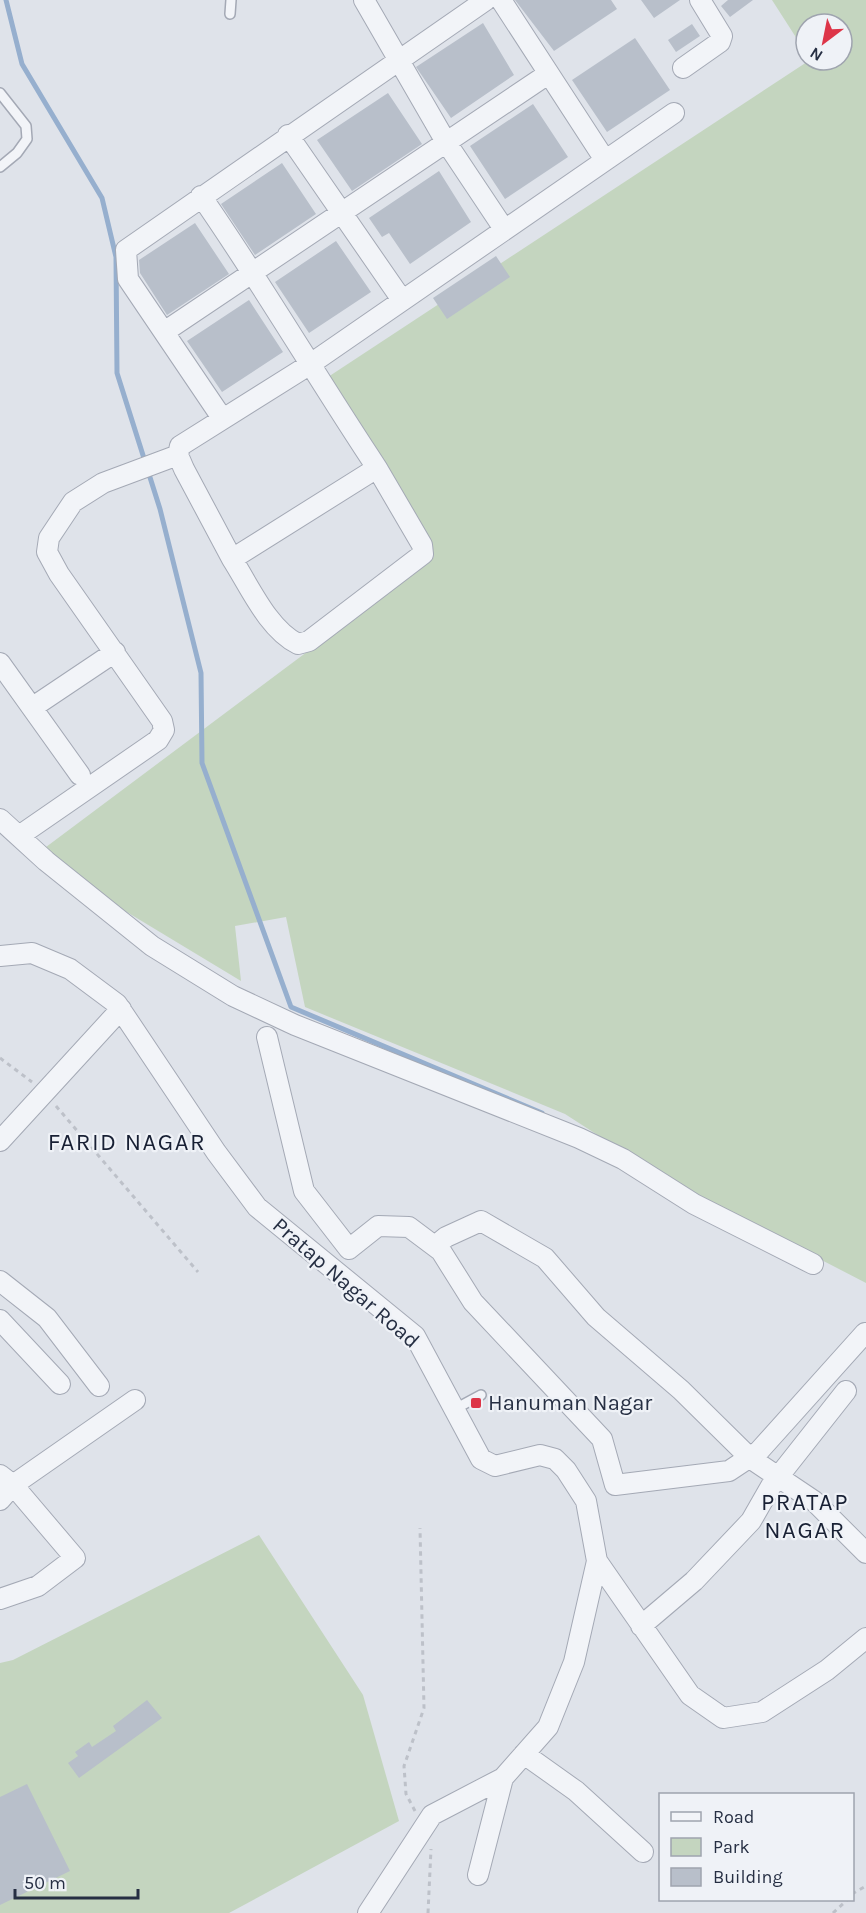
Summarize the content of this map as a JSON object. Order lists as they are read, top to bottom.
{
  "streets": {
    "street": ["Pratap Nagar Road"]
  },
  "districts": ["FARID NAGAR", "PRATAP NAGAR"],
  "places": {
    "transit": ["Hanuman Nagar"]
  },
  "legend": ["Road", "Park", "Building"],
  "scale_bar": "50 m",
  "north": "bottom left"
}
